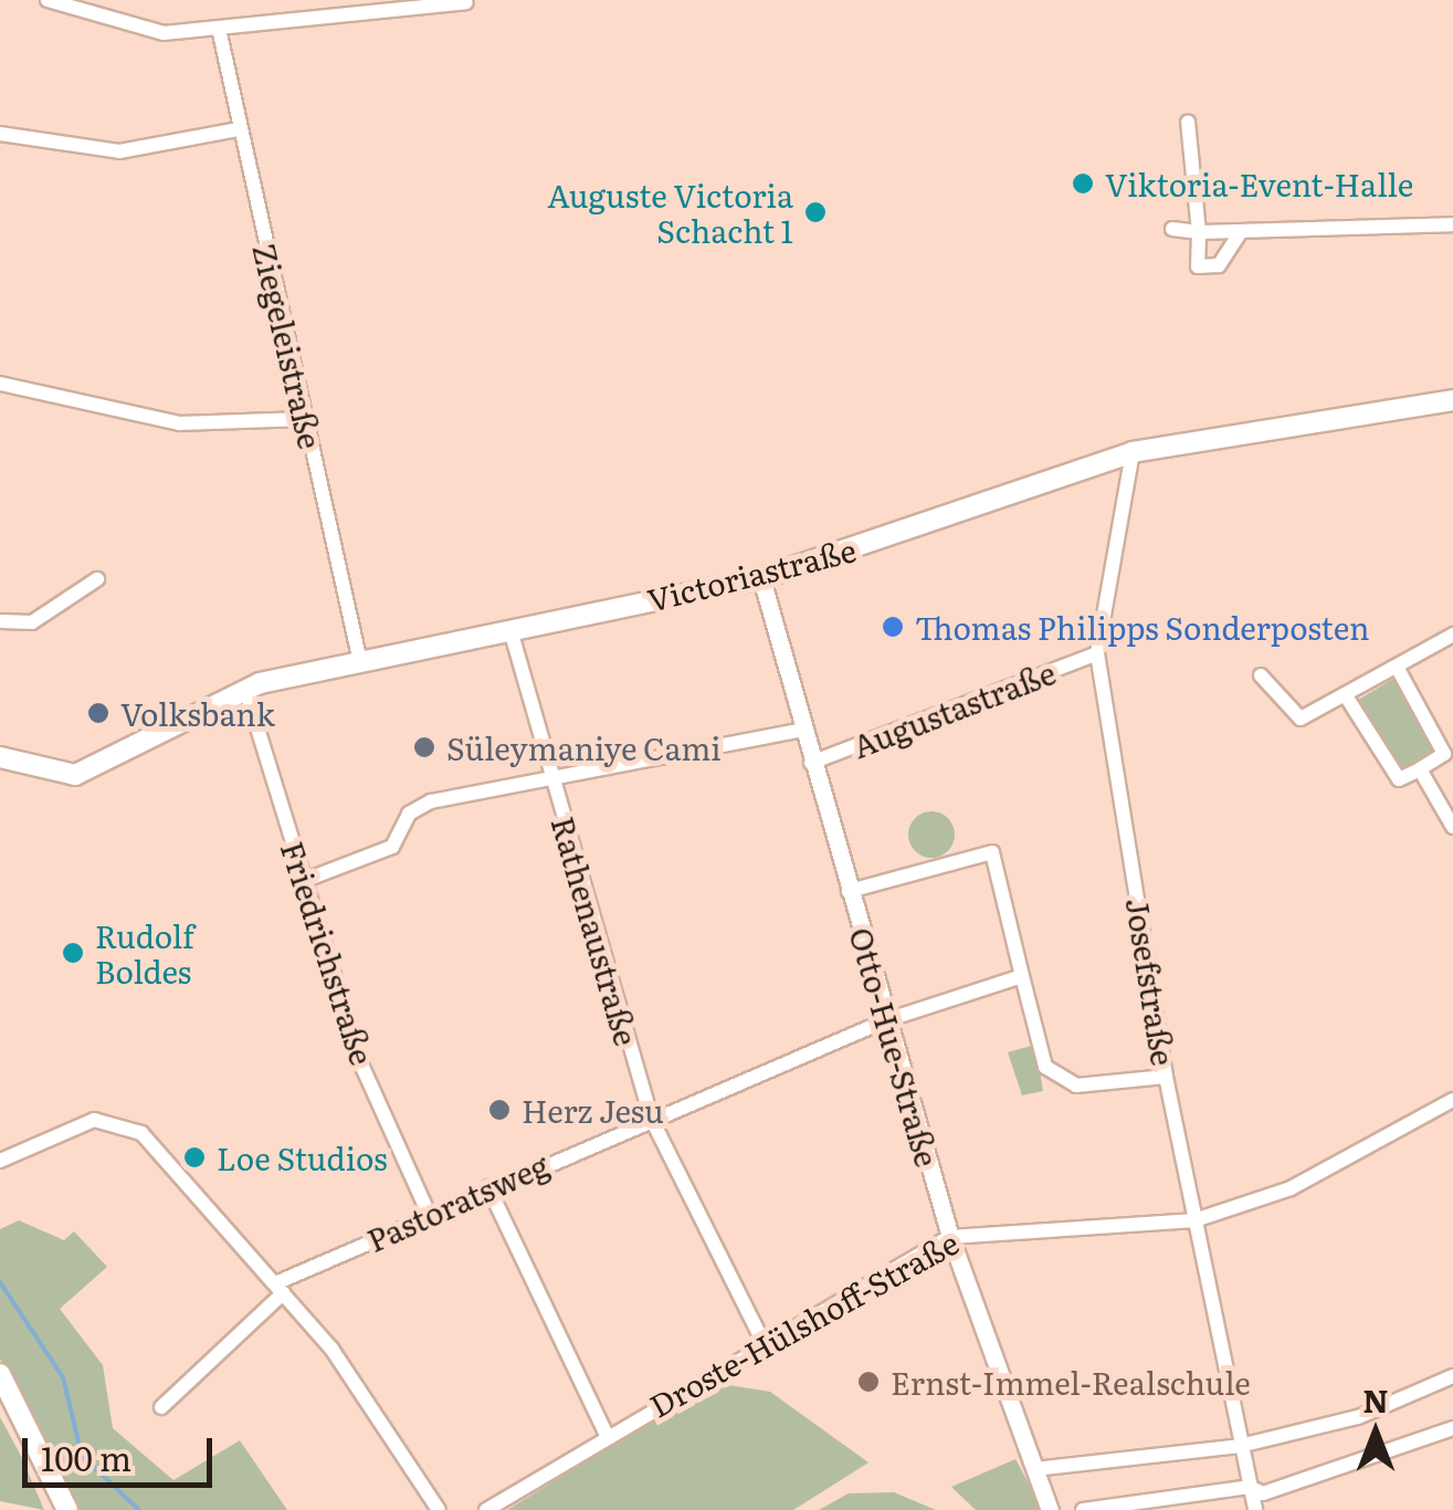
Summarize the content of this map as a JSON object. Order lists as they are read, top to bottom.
{
  "streets": {
    "main road": ["Victoriastraße"],
    "street": [
      "Ziegeleistraße",
      "Augustastraße",
      "Rathenaustraße",
      "Friedrichstraße",
      "Josefstraße",
      "Otto-Hue-Straße",
      "Pastoratsweg",
      "Droste-Hülshoff-Straße"
    ]
  },
  "crossings": [
    ["Ziegeleistraße", "Victoriastraße"],
    ["Victoriastraße", "Rathenaustraße"],
    ["Victoriastraße", "Friedrichstraße"],
    ["Victoriastraße", "Josefstraße"],
    ["Victoriastraße", "Otto-Hue-Straße"],
    ["Augustastraße", "Josefstraße"],
    ["Augustastraße", "Otto-Hue-Straße"],
    ["Rathenaustraße", "Pastoratsweg"],
    ["Rathenaustraße", "Droste-Hülshoff-Straße"],
    ["Friedrichstraße", "Pastoratsweg"],
    ["Josefstraße", "Droste-Hülshoff-Straße"],
    ["Otto-Hue-Straße", "Pastoratsweg"],
    ["Otto-Hue-Straße", "Droste-Hülshoff-Straße"]
  ],
  "places": [
    "Viktoria-Event-Halle",
    "Auguste Victoria Schacht 1",
    "Thomas Philipps Sonderposten",
    "Volksbank",
    "Süleymaniye Cami",
    "Rudolf Boldes",
    "Herz Jesu",
    "Loe Studios",
    "Ernst-Immel-Realschule"
  ],
  "scale_bar": "100 m",
  "north": "top"
}
